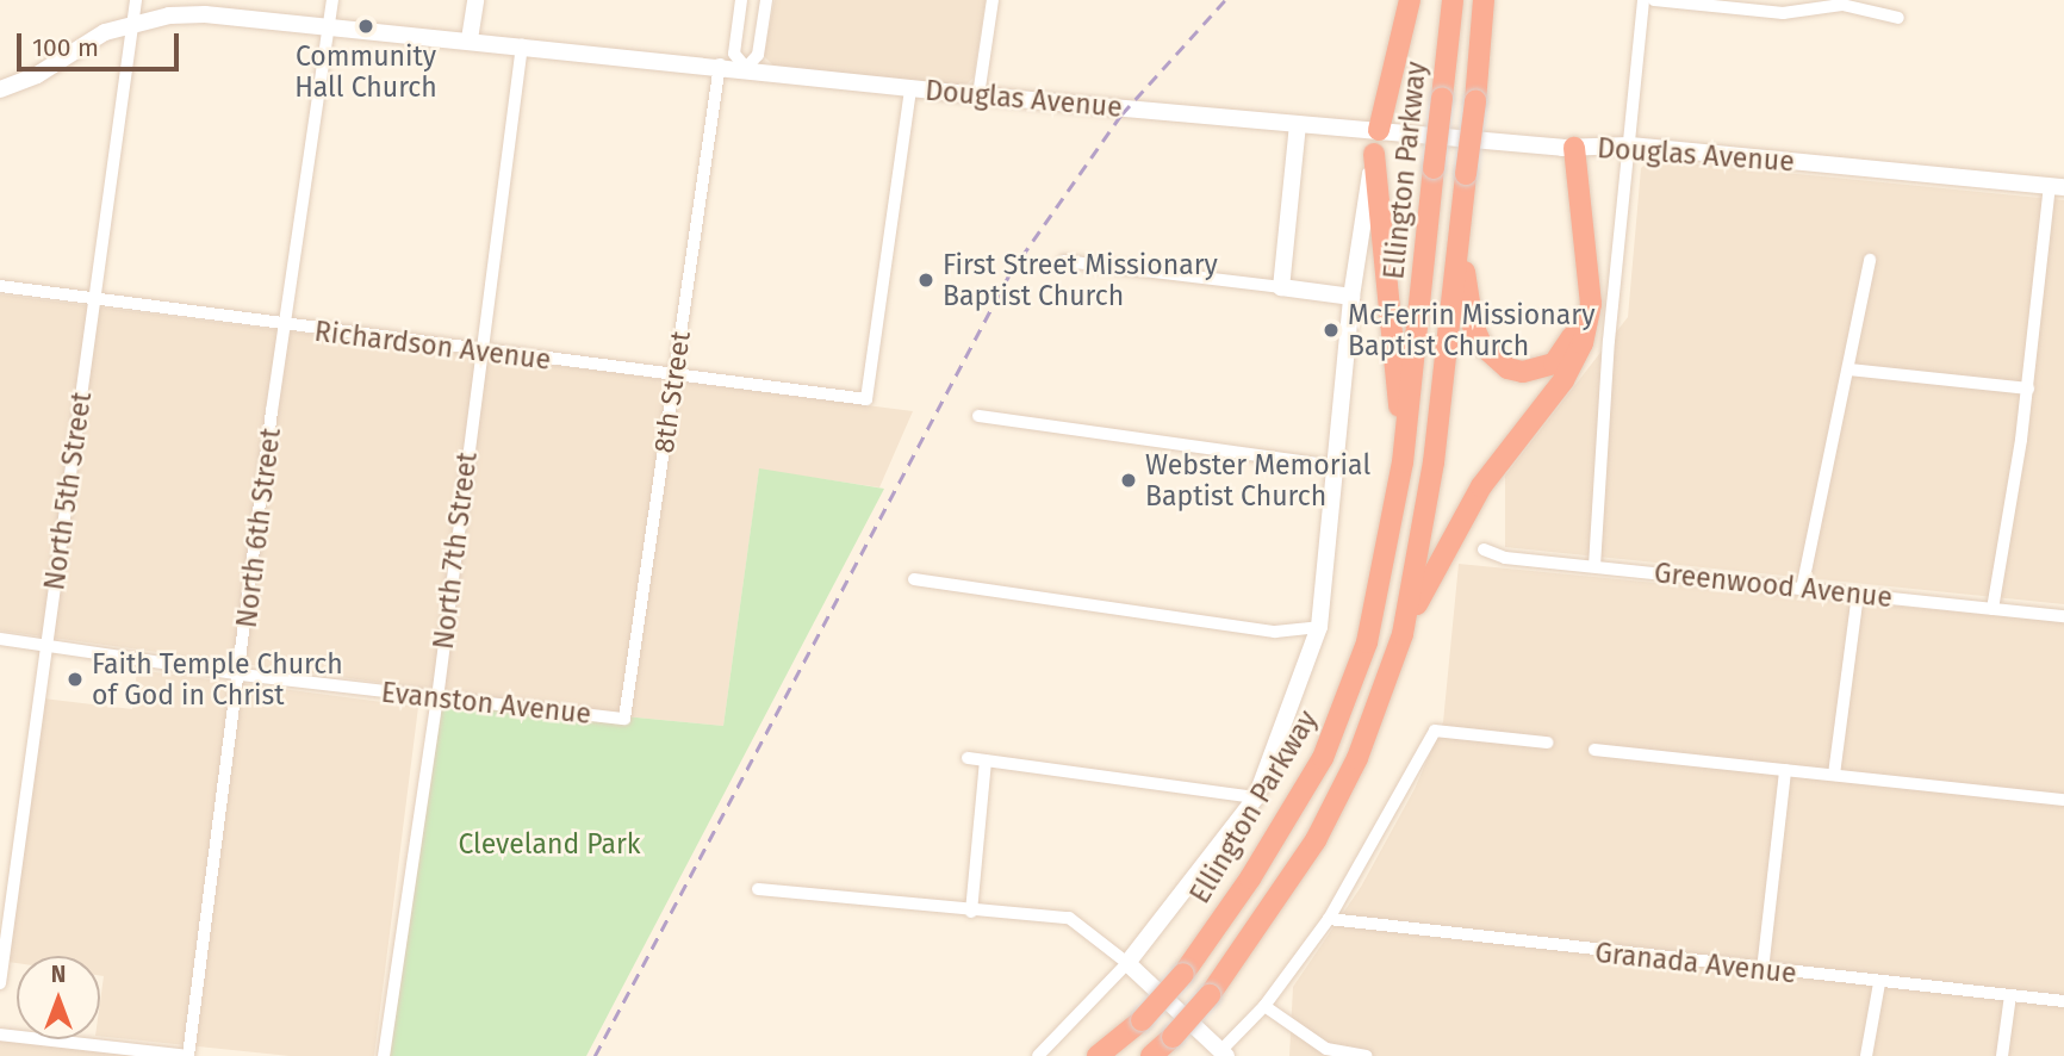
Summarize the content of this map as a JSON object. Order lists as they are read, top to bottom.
{
  "streets": {
    "highway": ["Ellington Parkway"],
    "main road": ["Douglas Avenue"],
    "street": [
      "Richardson Avenue",
      "8th Street",
      "North 5th Street",
      "North 6th Street",
      "North 7th Street",
      "Greenwood Avenue",
      "Evanston Avenue",
      "Granada Avenue"
    ]
  },
  "crossings": [
    ["Douglas Avenue", "Richardson Avenue"],
    ["Douglas Avenue", "8th Street"],
    ["Douglas Avenue", "North 5th Street"],
    ["Douglas Avenue", "North 6th Street"],
    ["Douglas Avenue", "North 7th Street"],
    ["Richardson Avenue", "8th Street"],
    ["Richardson Avenue", "North 5th Street"],
    ["Richardson Avenue", "North 6th Street"],
    ["Richardson Avenue", "North 7th Street"],
    ["8th Street", "Evanston Avenue"],
    ["North 5th Street", "Evanston Avenue"],
    ["North 6th Street", "Evanston Avenue"],
    ["North 7th Street", "Evanston Avenue"]
  ],
  "parks": ["Cleveland Park"],
  "places": [
    "Community Hall Church",
    "First Street Missionary Baptist Church",
    "McFerrin Missionary Baptist Church",
    "Webster Memorial Baptist Church",
    "Faith Temple Church of God in Christ"
  ],
  "scale_bar": "100 m",
  "north": "top"
}
